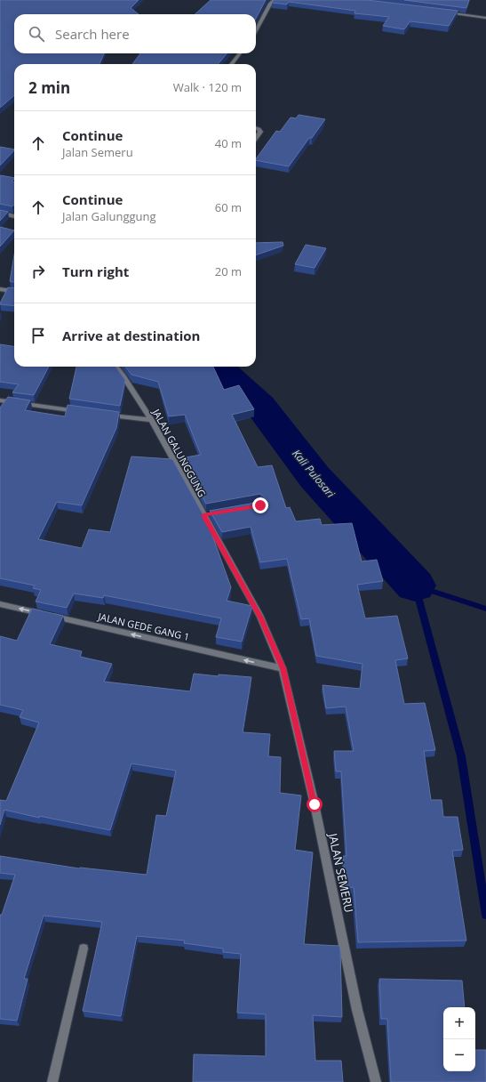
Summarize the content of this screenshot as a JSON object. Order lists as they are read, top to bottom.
{
  "streets": {
    "street": ["JALAN GALUNGGUNG", "JALAN GEDE GANG 1", "JALAN SEMERU"]
  },
  "crossings": [
    ["JALAN GALUNGGUNG", "JALAN GEDE GANG 1"],
    ["JALAN GALUNGGUNG", "JALAN SEMERU"],
    ["JALAN GEDE GANG 1", "JALAN SEMERU"]
  ],
  "one_way": ["JALAN GEDE GANG 1"],
  "water": ["Kali Pulosari"],
  "page": {
    "search": "Search here",
    "heading": ["2 min", "Walk · 120 m"],
    "list": [
      ["Continue", "Jalan Semeru", "40 m"],
      ["Continue", "Jalan Galunggung", "60 m"],
      ["Turn right", "20 m"],
      "Arrive at destination"
    ],
    "map_buttons": ["+", "−"]
  }
}
